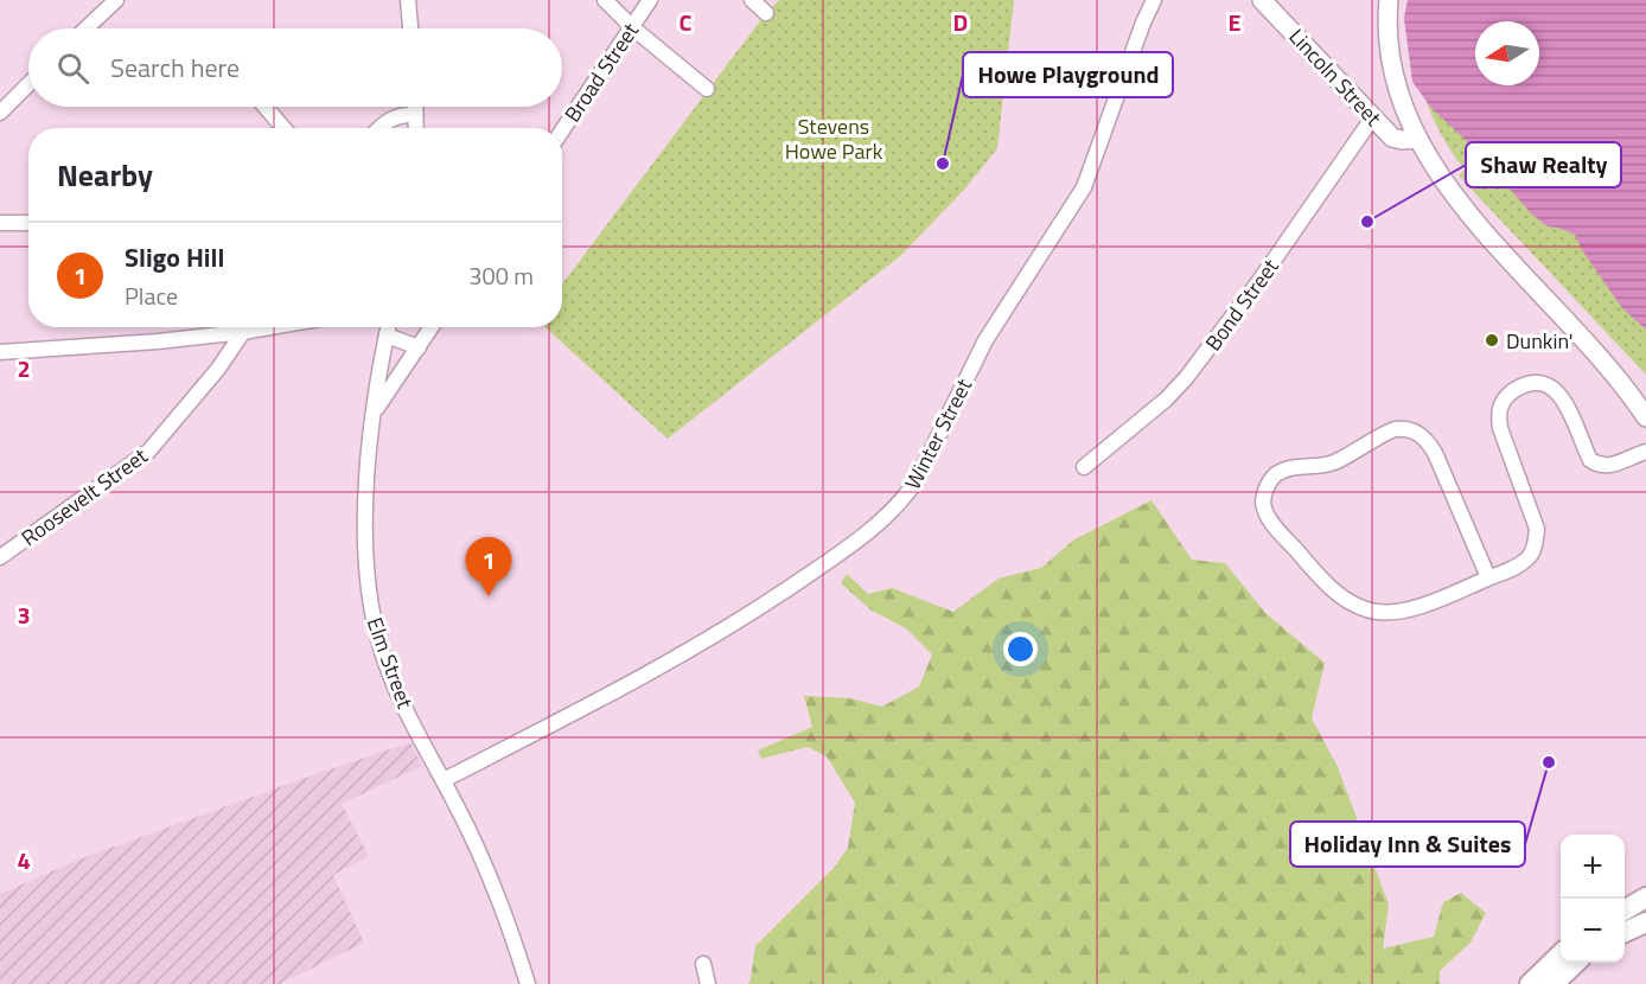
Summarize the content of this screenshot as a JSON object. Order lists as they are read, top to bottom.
{
  "streets": {
    "main road": ["Lincoln Street"],
    "street": [
      "Broad Street",
      "Bond Street",
      "Winter Street",
      "Roosevelt Street",
      "Elm Street"
    ]
  },
  "crossings": [
    ["Lincoln Street", "Bond Street"],
    ["Winter Street", "Elm Street"]
  ],
  "parks": ["Stevens Howe Park"],
  "places": [
    "Howe Playground",
    "Shaw Realty",
    "Dunkin'",
    "Holiday Inn & Suites"
  ],
  "north": "left",
  "page": {
    "search": "Search here",
    "heading": "Nearby",
    "list": [
      {
        "mark": "1",
        "name": "Sligo Hill",
        "note": "Place",
        "value": "300 m"
      }
    ],
    "pins": "1",
    "map_buttons": ["+", "−"]
  },
  "grid": {
    "columns": ["C", "D", "E"],
    "rows": ["2", "3", "4"]
  }
}
